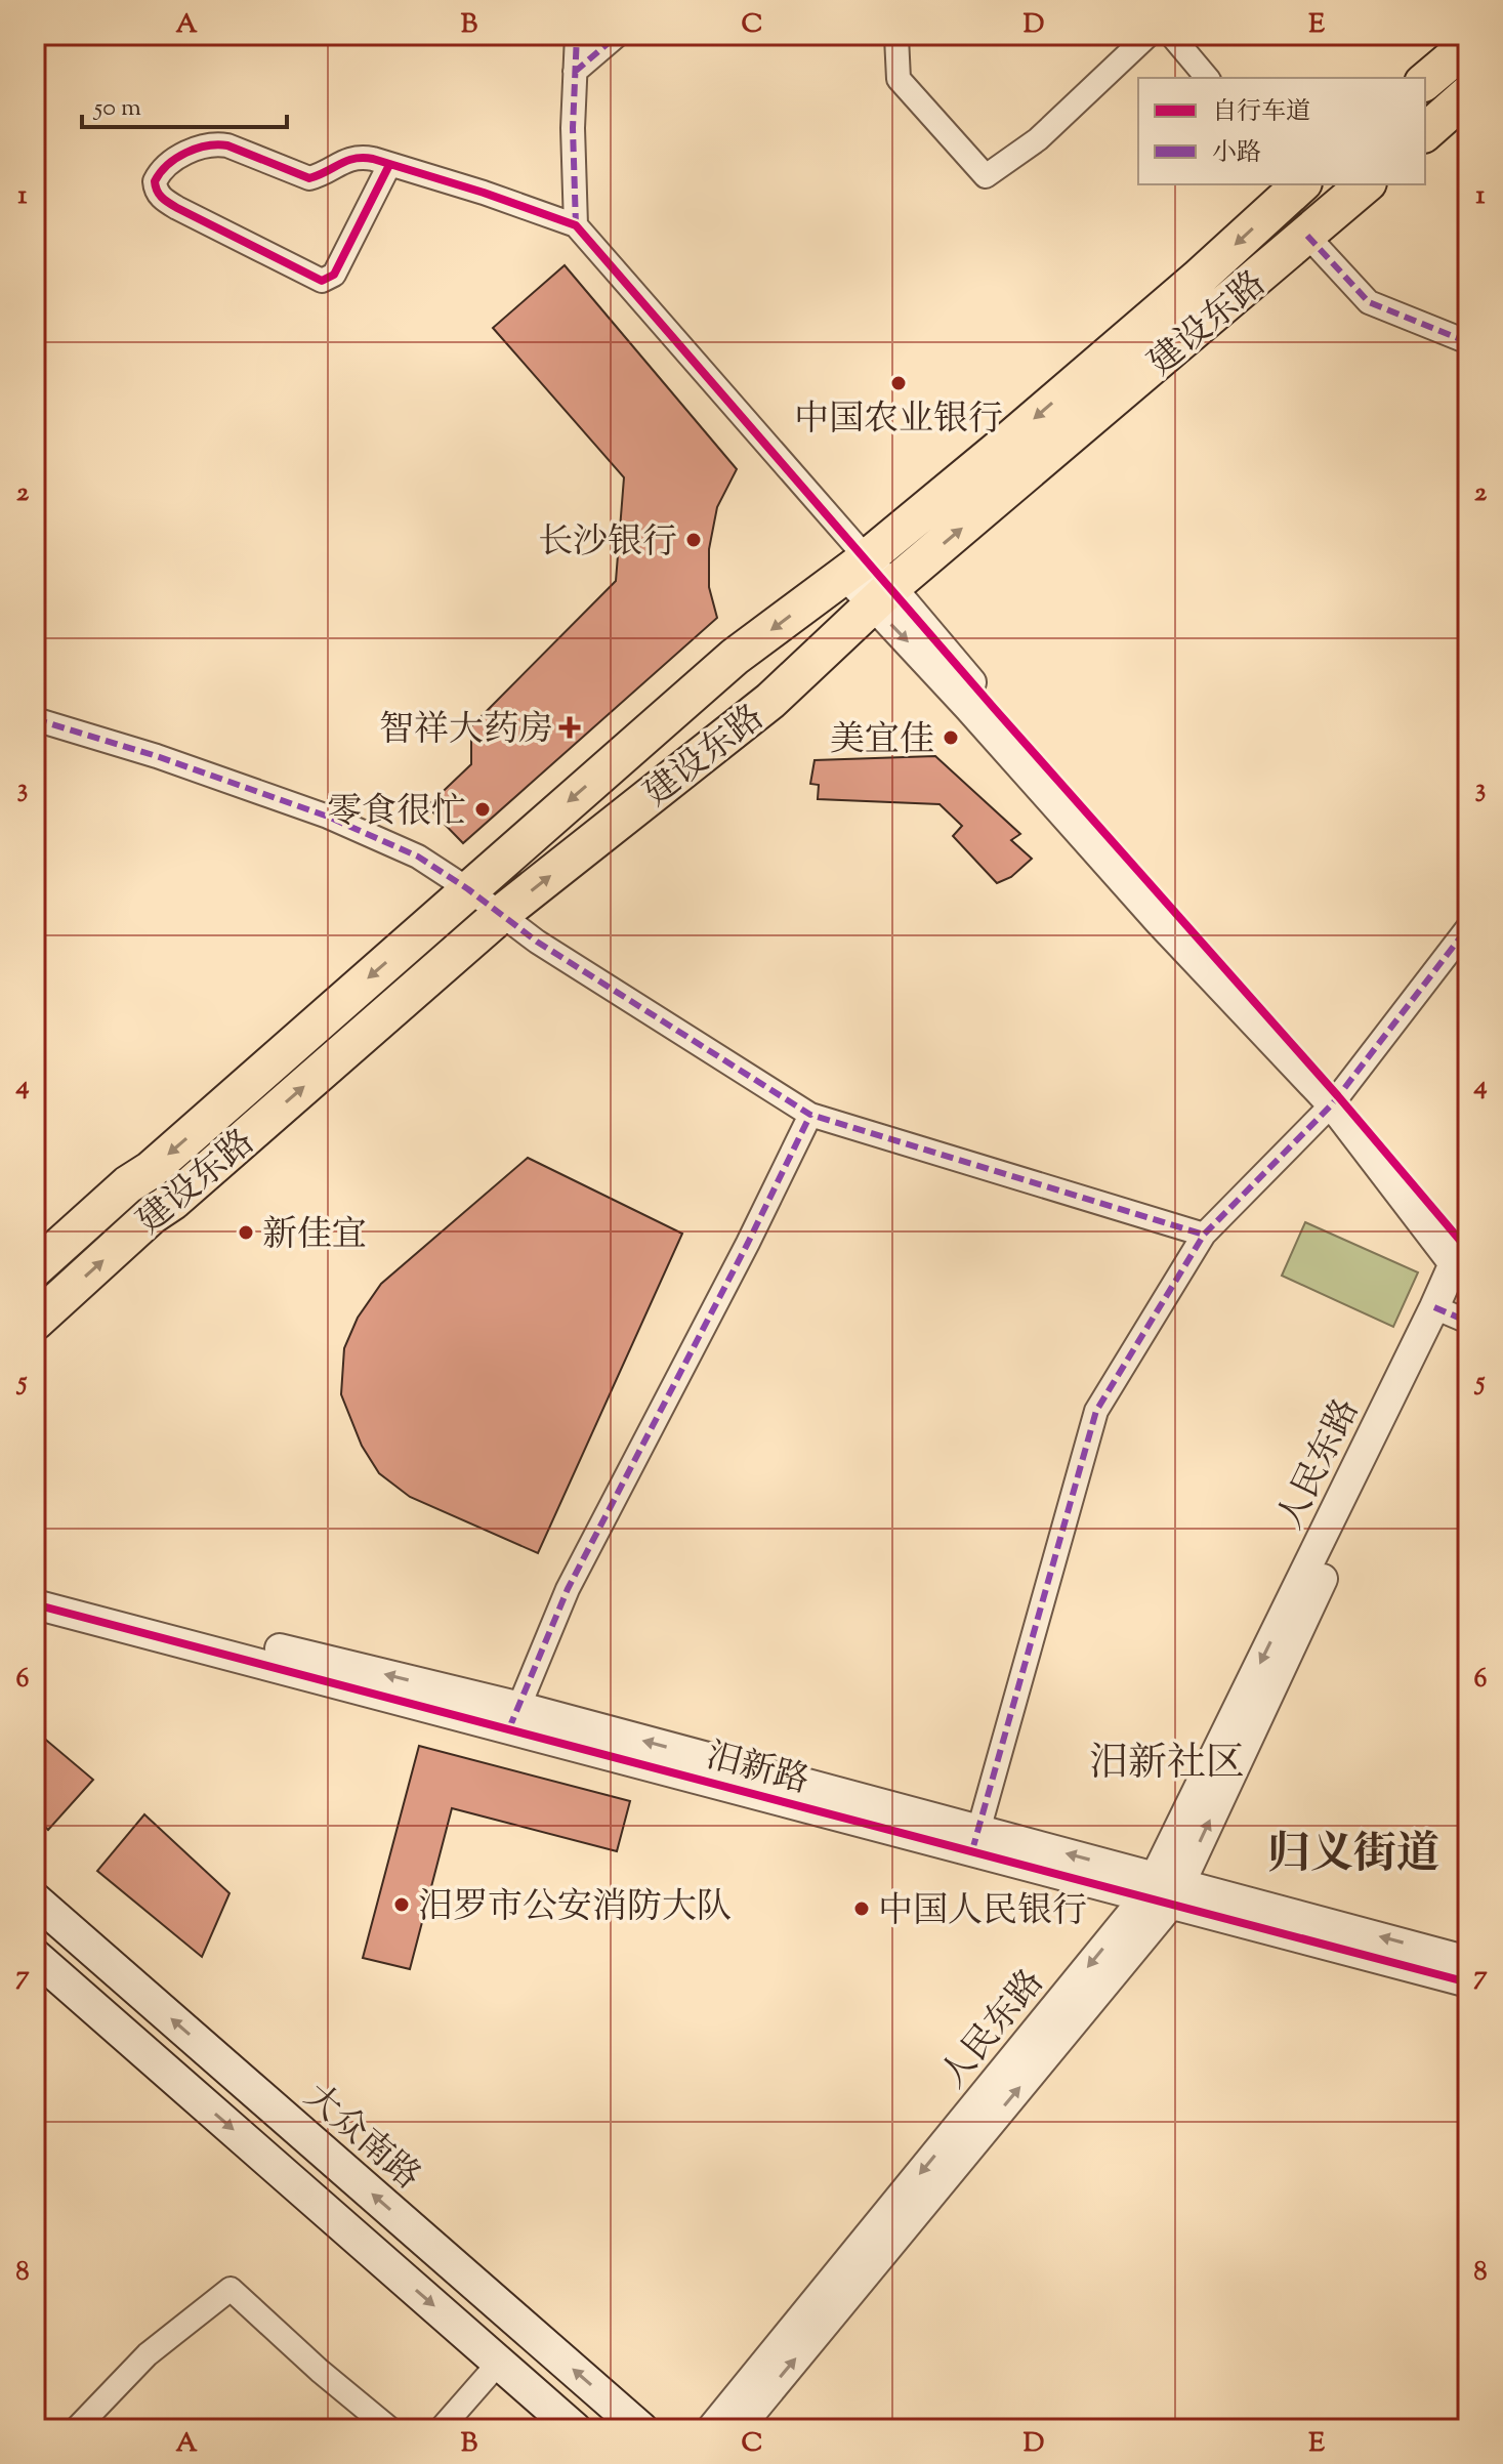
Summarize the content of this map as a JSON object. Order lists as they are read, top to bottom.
{
  "streets": {
    "main road": ["建设东路", "大众南路"],
    "street": ["人民东路", "汨新路"]
  },
  "crossings": [
    ["人民东路", "汨新路"]
  ],
  "districts": ["汨新社区", "归义街道"],
  "places": {
    "other": [
      "中国农业银行",
      "长沙银行",
      "美宜佳",
      "零食很忙",
      "新佳宜",
      "汨罗市公安消防大队",
      "中国人民银行"
    ],
    "health": ["智祥大药房"]
  },
  "legend": ["自行车道", "小路"],
  "scale_bar": "50 m",
  "grid": {
    "columns": [
      "A",
      "B",
      "C",
      "D",
      "E"
    ],
    "rows": [
      "1",
      "2",
      "3",
      "4",
      "5",
      "6",
      "7",
      "8"
    ]
  }
}
